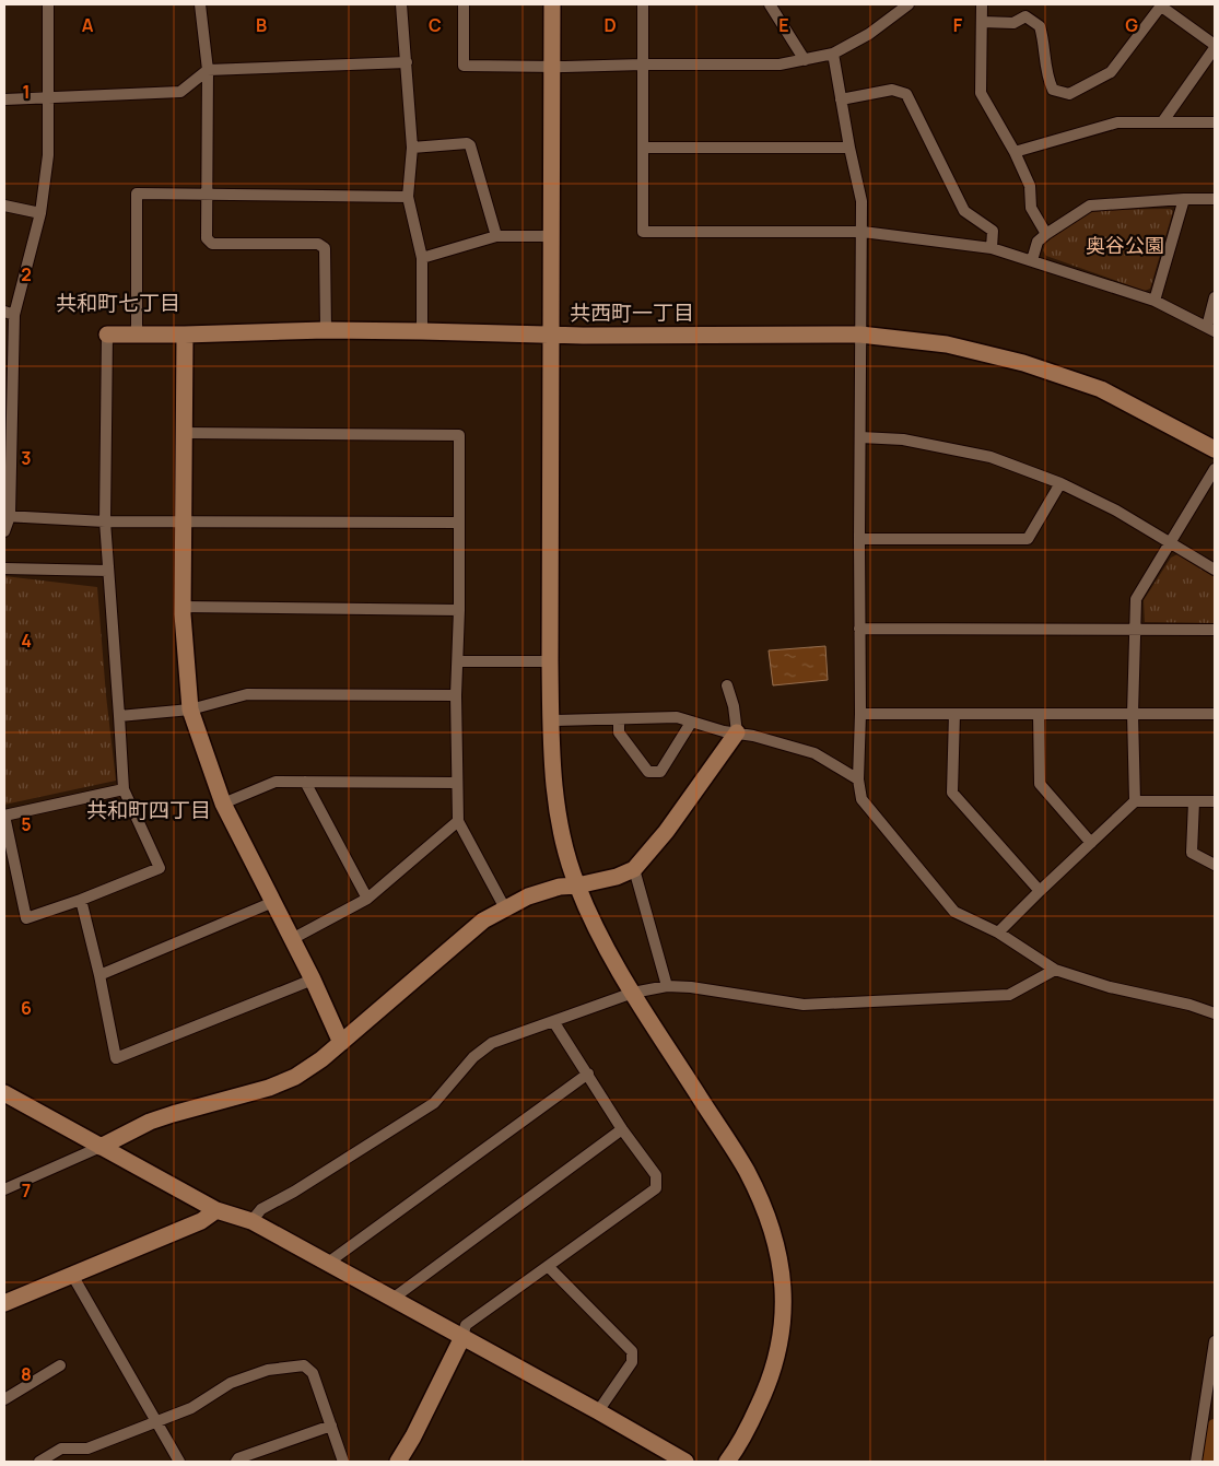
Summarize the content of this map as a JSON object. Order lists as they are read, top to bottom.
{
  "districts": ["共和町七丁目", "共西町一丁目", "共和町四丁目"],
  "parks": ["奥谷公園"],
  "grid": {
    "columns": [
      "A",
      "B",
      "C",
      "D",
      "E",
      "F",
      "G"
    ],
    "rows": [
      "1",
      "2",
      "3",
      "4",
      "5",
      "6",
      "7",
      "8"
    ]
  }
}
